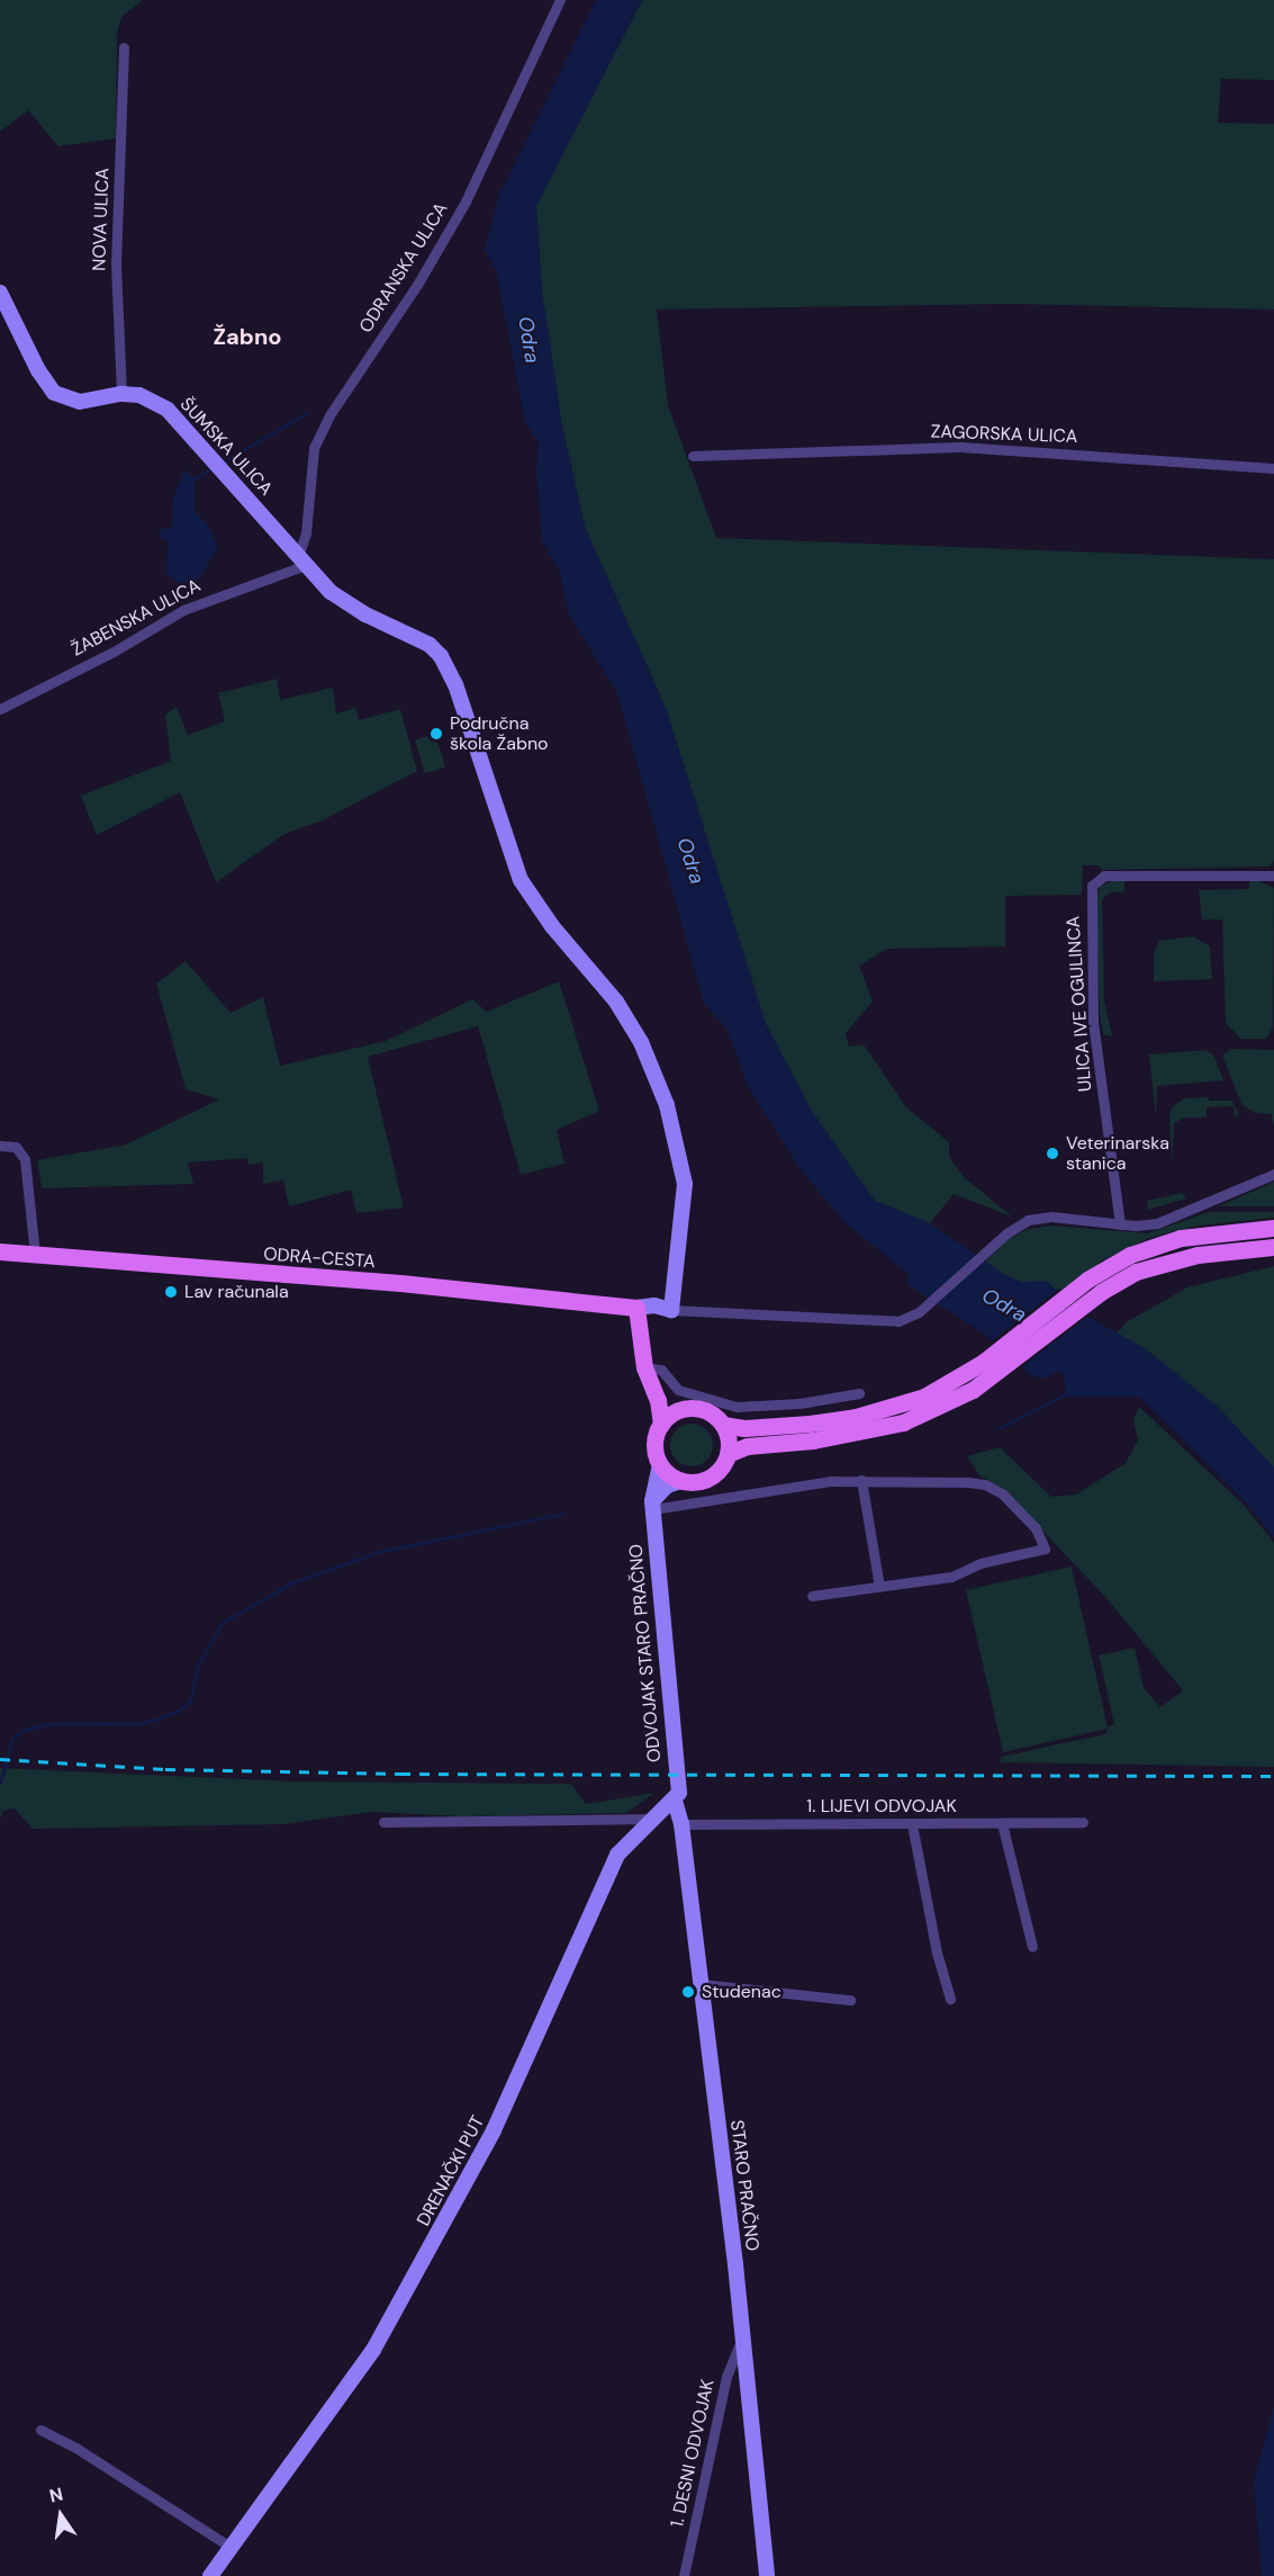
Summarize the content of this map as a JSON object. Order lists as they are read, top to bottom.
{
  "streets": {
    "main road": [
      "ŠUMSKA ULICA",
      "ODRA-CESTA",
      "ODVOJAK STARO PRAČNO",
      "DRENAČKI PUT",
      "STARO PRAČNO"
    ],
    "street": [
      "NOVA ULICA",
      "ODRANSKA ULICA",
      "ZAGORSKA ULICA",
      "ŽABENSKA ULICA",
      "ULICA IVE OGULINCA",
      "1. LIJEVI ODVOJAK",
      "1. DESNI ODVOJAK"
    ]
  },
  "crossings": [
    ["NOVA ULICA", "ŠUMSKA ULICA"],
    ["ODRANSKA ULICA", "ŠUMSKA ULICA"],
    ["ODRANSKA ULICA", "ŽABENSKA ULICA"],
    ["ŠUMSKA ULICA", "ŽABENSKA ULICA"],
    ["ULICA IVE OGULINCA", "ODRA-CESTA"],
    ["ODVOJAK STARO PRAČNO", "DRENAČKI PUT"],
    ["ODVOJAK STARO PRAČNO", "STARO PRAČNO"],
    ["1. LIJEVI ODVOJAK", "STARO PRAČNO"],
    ["DRENAČKI PUT", "STARO PRAČNO"],
    ["STARO PRAČNO", "1. DESNI ODVOJAK"]
  ],
  "districts": ["Žabno"],
  "water": ["Odra"],
  "places": [
    "Područna škola Žabno",
    "Veterinarska stanica",
    "Lav računala",
    "Studenac"
  ],
  "north": "top"
}
